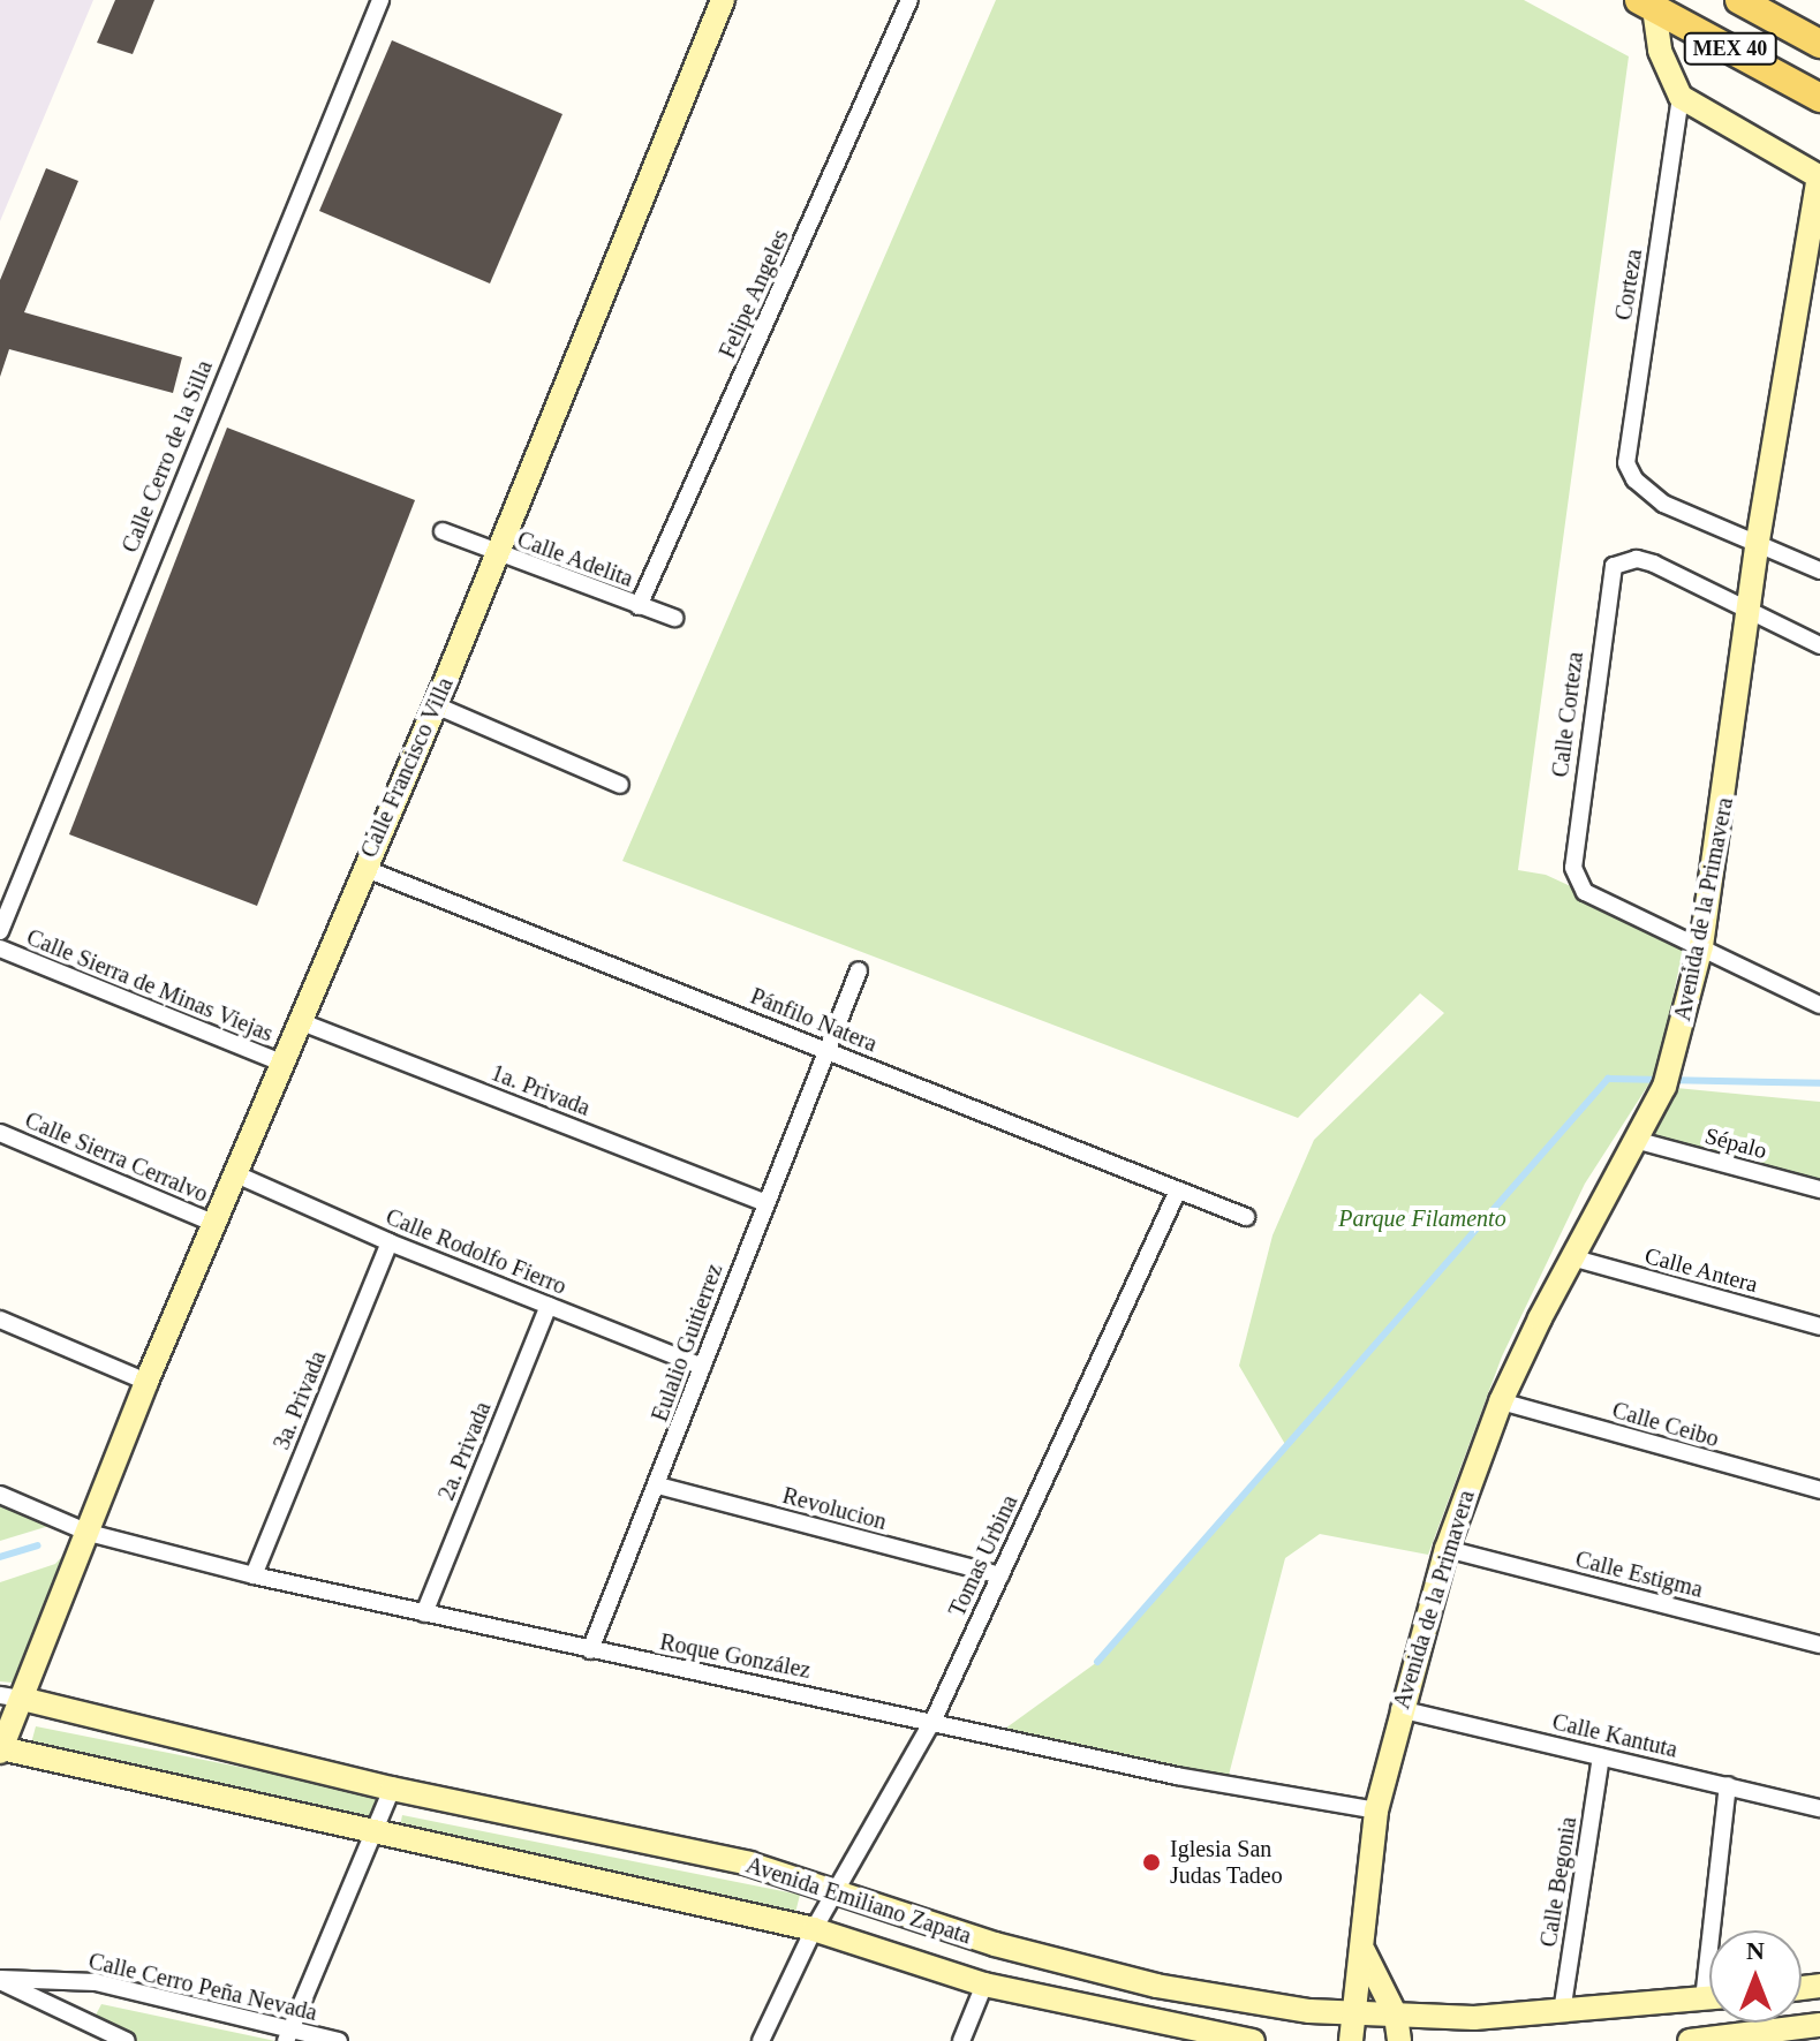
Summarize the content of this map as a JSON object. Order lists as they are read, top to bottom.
{
  "streets": {
    "main road": ["MEX 40"],
    "street": [
      "Corteza",
      "Felipe Angeles",
      "Calle Cerro de la Silla",
      "Calle Adelita",
      "Calle Corteza",
      "Calle Francisco Villa",
      "Avenida de la Primavera",
      "Calle Sierra de Minas Viejas",
      "Pánfilo Natera",
      "1a. Privada",
      "Sépalo",
      "Calle Sierra Cerralvo",
      "Calle Rodolfo Fierro",
      "Calle Antera",
      "Eulalio Guitierrez",
      "3a. Privada",
      "Calle Ceibo",
      "2a. Privada",
      "Revolucion",
      "Tomas Urbina",
      "Calle Estigma",
      "Roque González",
      "Calle Kantuta",
      "Calle Begonia",
      "Avenida Emiliano Zapata",
      "Calle Cerro Peña Nevada"
    ]
  },
  "crossings": [
    ["Corteza", "Avenida de la Primavera"],
    ["Felipe Angeles", "Calle Adelita"],
    ["Calle Adelita", "Calle Francisco Villa"],
    ["Calle Corteza", "Avenida de la Primavera"],
    ["Calle Francisco Villa", "Calle Sierra de Minas Viejas"],
    ["Calle Francisco Villa", "Pánfilo Natera"],
    ["Calle Francisco Villa", "1a. Privada"],
    ["Calle Francisco Villa", "Calle Sierra Cerralvo"],
    ["Calle Francisco Villa", "Calle Rodolfo Fierro"],
    ["Calle Francisco Villa", "Roque González"],
    ["Calle Francisco Villa", "Avenida Emiliano Zapata"],
    ["Avenida de la Primavera", "Sépalo"],
    ["Avenida de la Primavera", "Calle Antera"],
    ["Avenida de la Primavera", "Calle Ceibo"],
    ["Avenida de la Primavera", "Calle Estigma"],
    ["Avenida de la Primavera", "Roque González"],
    ["Avenida de la Primavera", "Calle Kantuta"],
    ["Avenida de la Primavera", "Avenida Emiliano Zapata"],
    ["Pánfilo Natera", "Eulalio Guitierrez"],
    ["Pánfilo Natera", "Tomas Urbina"],
    ["1a. Privada", "Eulalio Guitierrez"],
    ["Calle Rodolfo Fierro", "Eulalio Guitierrez"],
    ["Calle Rodolfo Fierro", "3a. Privada"],
    ["Calle Rodolfo Fierro", "2a. Privada"],
    ["Eulalio Guitierrez", "Revolucion"],
    ["Eulalio Guitierrez", "Roque González"],
    ["3a. Privada", "Roque González"],
    ["2a. Privada", "Roque González"],
    ["Revolucion", "Tomas Urbina"],
    ["Tomas Urbina", "Roque González"],
    ["Tomas Urbina", "Avenida Emiliano Zapata"],
    ["Calle Kantuta", "Calle Begonia"],
    ["Calle Begonia", "Avenida Emiliano Zapata"]
  ],
  "parks": ["Parque Filamento"],
  "places": ["Iglesia San Judas Tadeo"],
  "north": "top"
}
